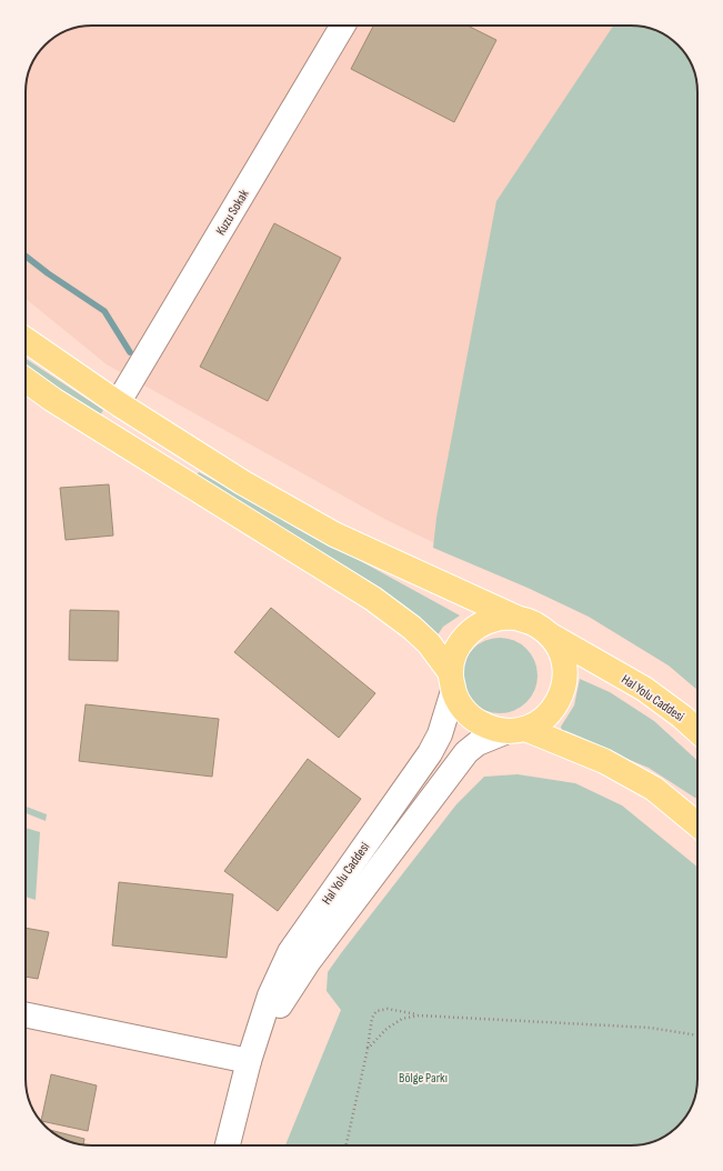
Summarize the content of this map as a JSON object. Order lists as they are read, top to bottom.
{
  "streets": {
    "main road": ["Hal Yolu Caddesi"],
    "street": ["Kuzu Sokak"]
  },
  "parks": ["Bölge Parkı"]
}
